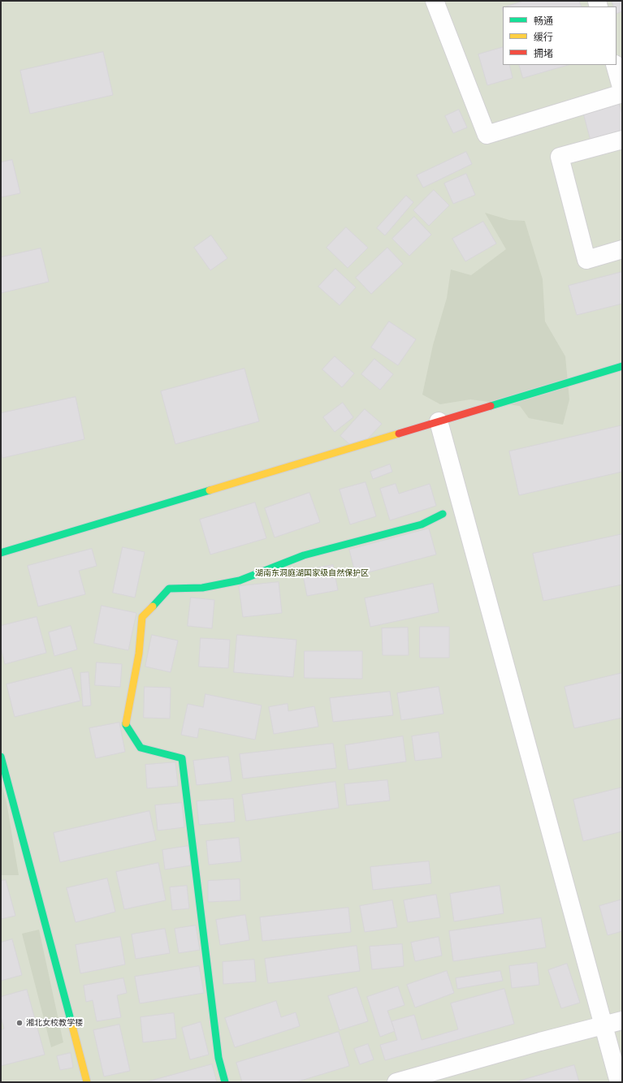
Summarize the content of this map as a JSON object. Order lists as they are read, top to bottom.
{
  "parks": ["湖南东洞庭湖国家级自然保护区"],
  "places": ["湘北女校教学楼"],
  "legend": ["畅通", "缓行", "拥堵"]
}
